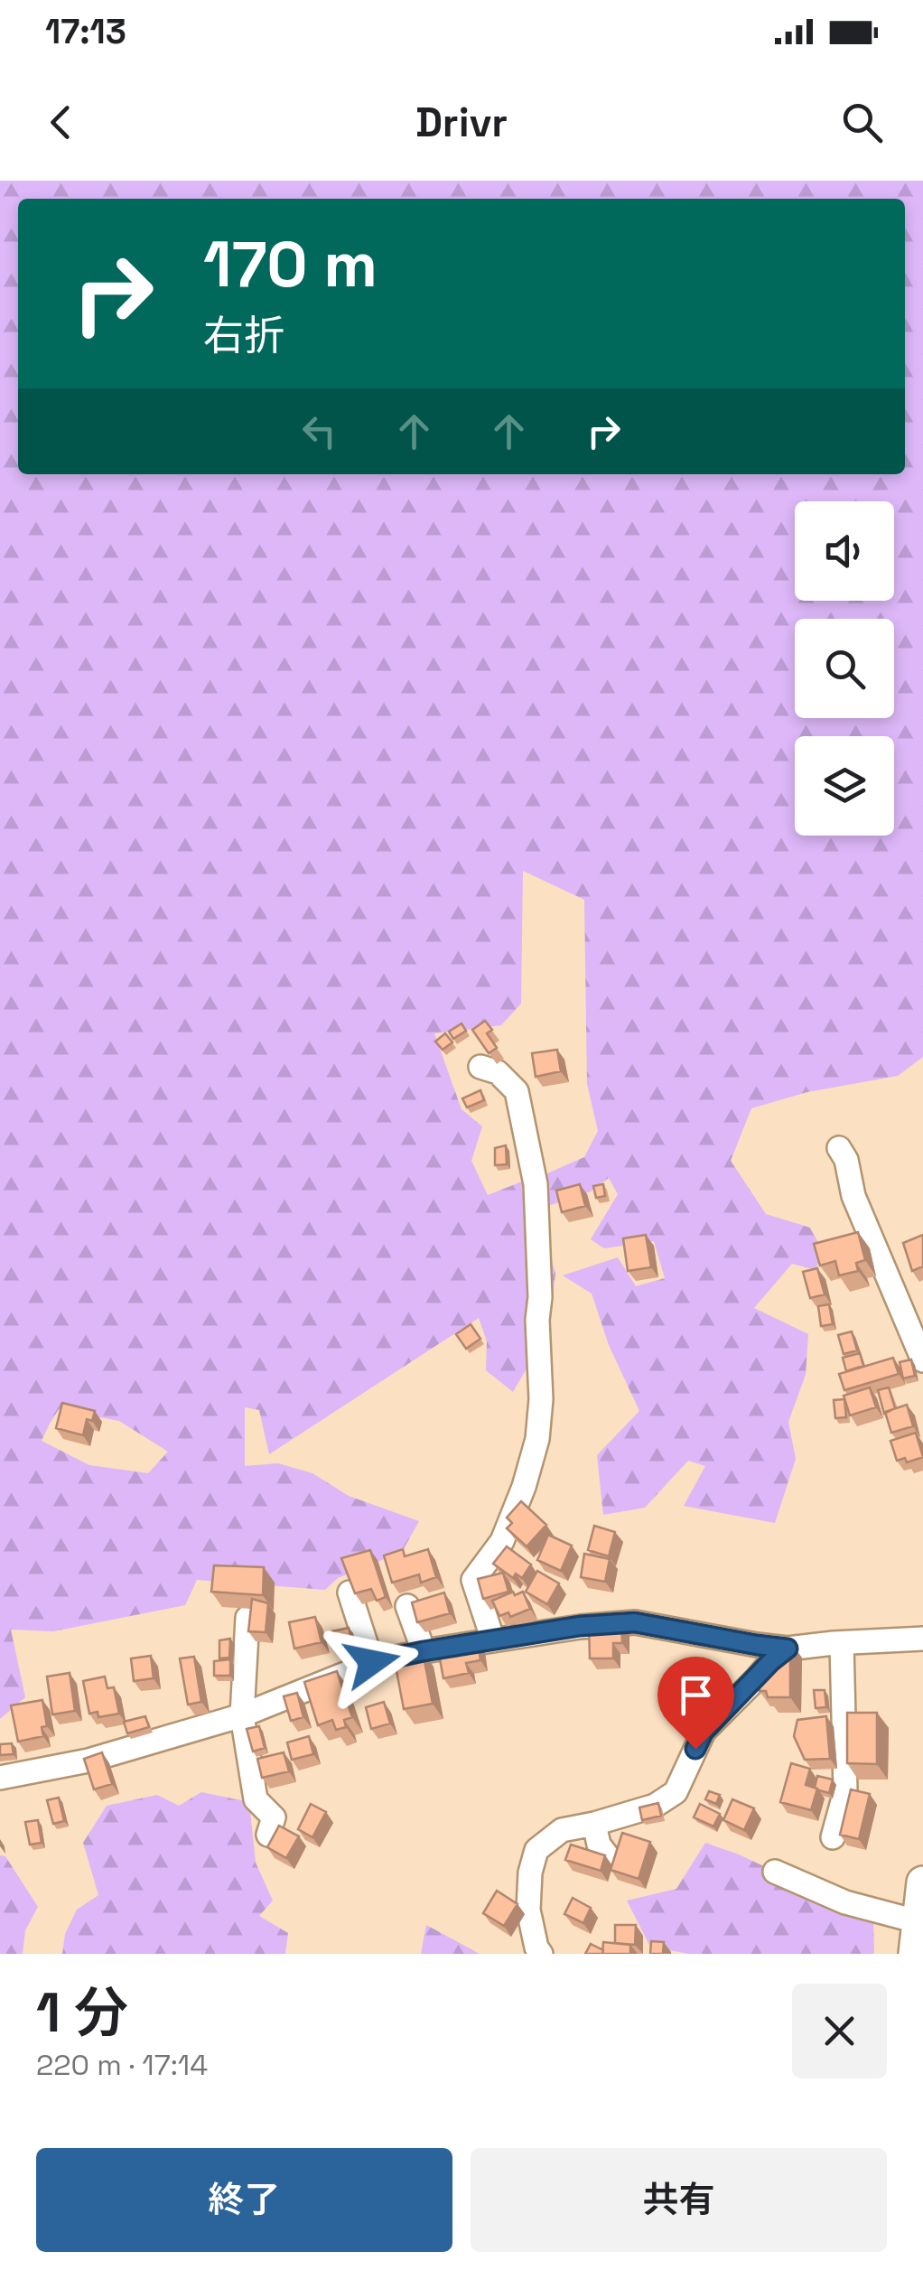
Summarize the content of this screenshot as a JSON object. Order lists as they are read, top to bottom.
{
  "page": {
    "status": "17:13",
    "header": "Drivr",
    "turn": ["170 m", "右折"],
    "heading": ["1 分", "220 m · 17:14"],
    "buttons": ["終了", "共有"]
  }
}
